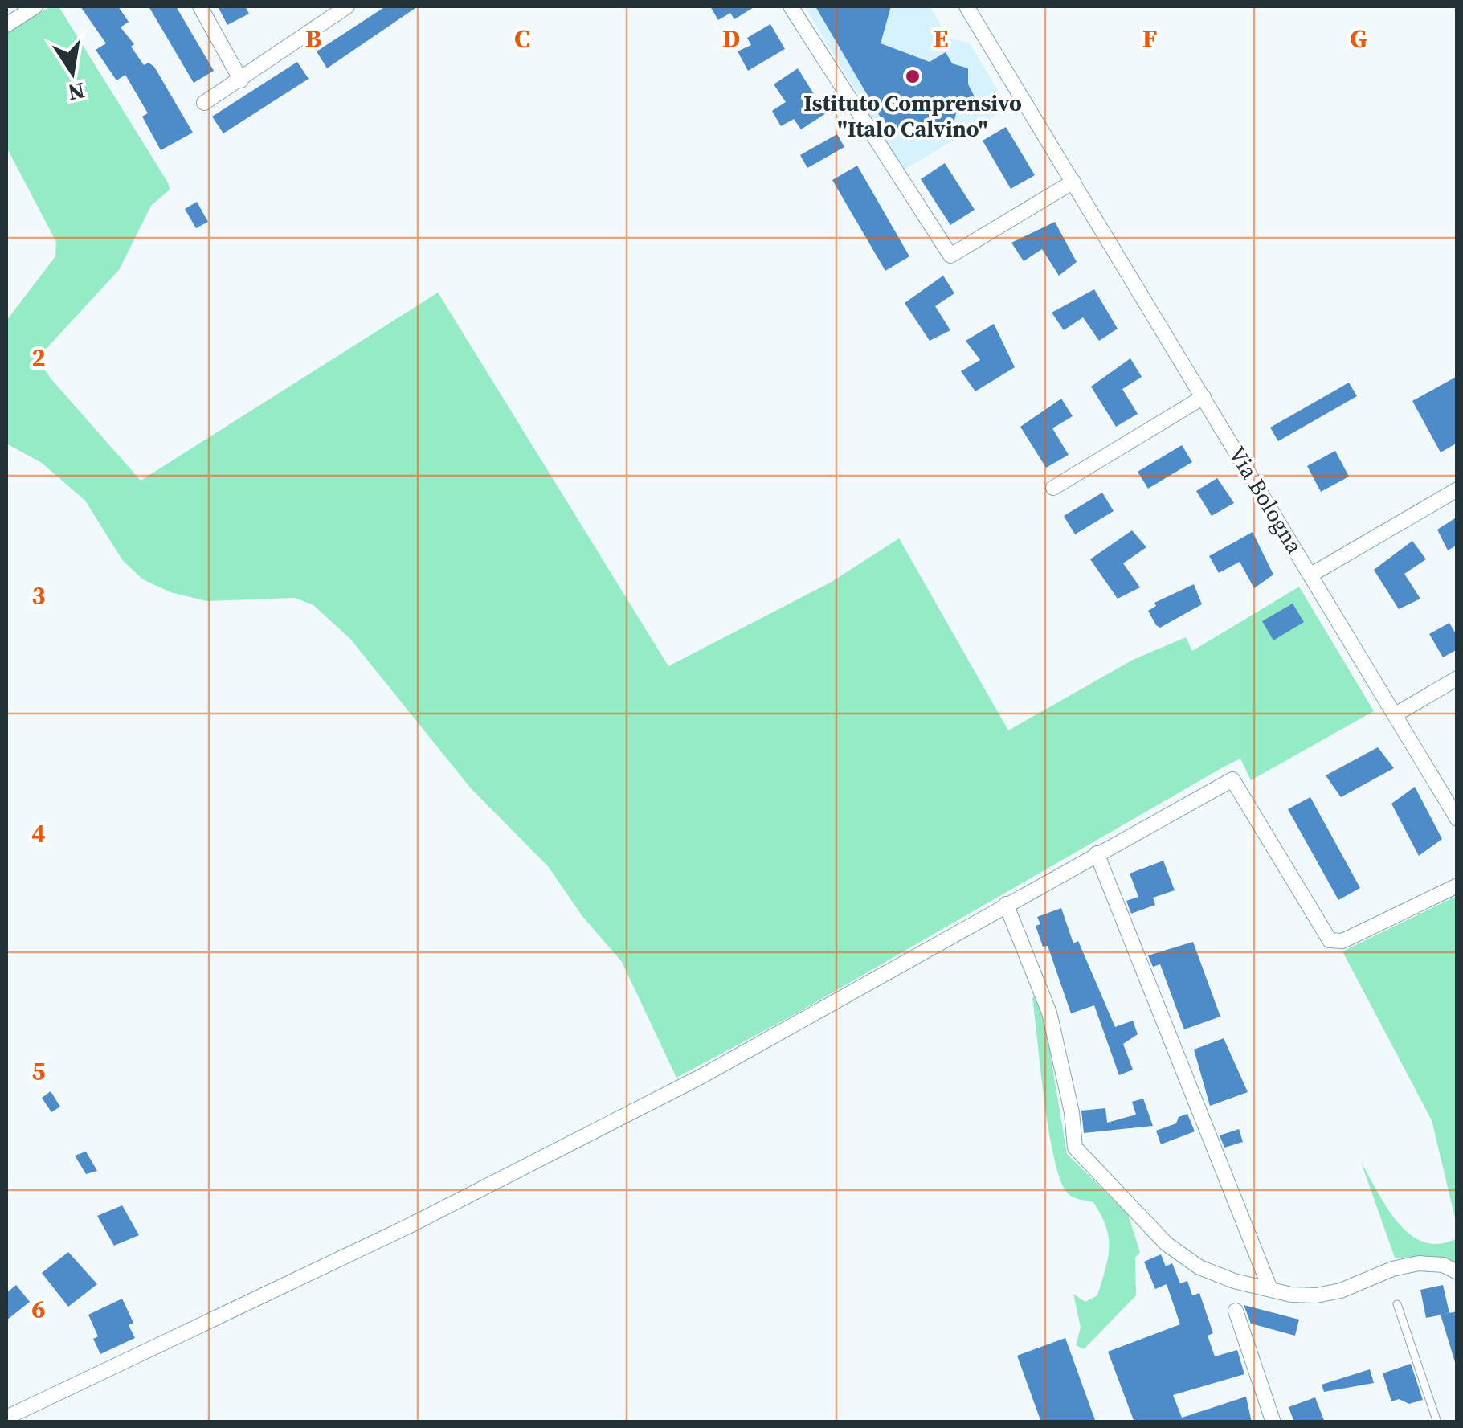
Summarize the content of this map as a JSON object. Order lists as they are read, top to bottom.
{
  "streets": {
    "street": ["Via Bologna"]
  },
  "places": ["Istituto Comprensivo \"Italo Calvino\""],
  "north": "bottom",
  "grid": {
    "columns": [
      "B",
      "C",
      "D",
      "E",
      "F",
      "G"
    ],
    "rows": [
      "2",
      "3",
      "4",
      "5",
      "6"
    ]
  }
}
